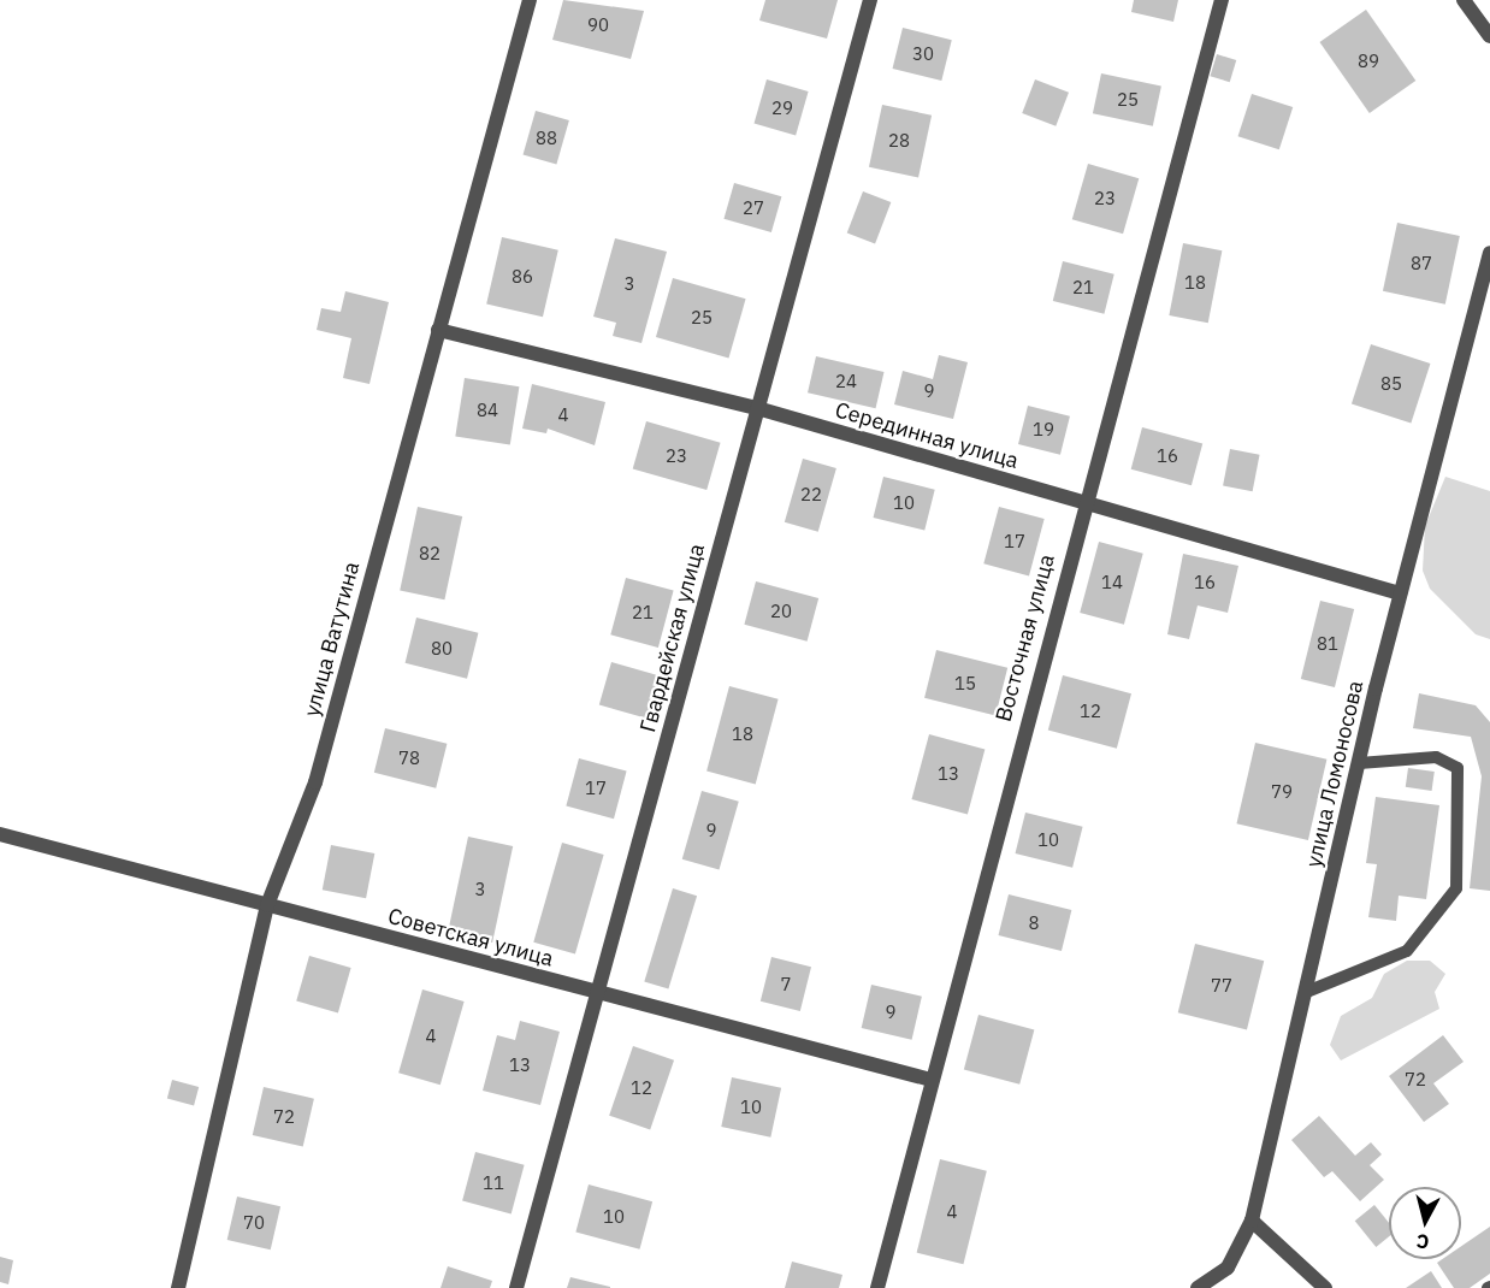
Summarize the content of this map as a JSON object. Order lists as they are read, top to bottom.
{
  "streets": {
    "street": [
      "Серединная улица",
      "Гвардейская улица",
      "Восточная улица",
      "улица Ватутина",
      "улица Ломоносова",
      "Советская улица"
    ]
  },
  "crossings": [
    ["Серединная улица", "Гвардейская улица"],
    ["Серединная улица", "Восточная улица"],
    ["Серединная улица", "улица Ватутина"],
    ["Серединная улица", "улица Ломоносова"],
    ["Гвардейская улица", "Советская улица"],
    ["Восточная улица", "Советская улица"],
    ["улица Ватутина", "Советская улица"]
  ],
  "house_numbers": [
    "90",
    "30",
    "89",
    "25",
    "29",
    "88",
    "28",
    "23",
    "27",
    "87",
    "86",
    "18",
    "3",
    "21",
    "25",
    "24",
    "85",
    "9",
    "84",
    "4",
    "19",
    "23",
    "16",
    "22",
    "10",
    "17",
    "82",
    "14",
    "16",
    "20",
    "21",
    "81",
    "80",
    "15",
    "12",
    "18",
    "78",
    "13",
    "17",
    "79",
    "9",
    "10",
    "3",
    "8",
    "7",
    "77",
    "9",
    "4",
    "13",
    "72",
    "12",
    "10",
    "72",
    "11",
    "4",
    "10",
    "70"
  ],
  "north": "bottom"
}
